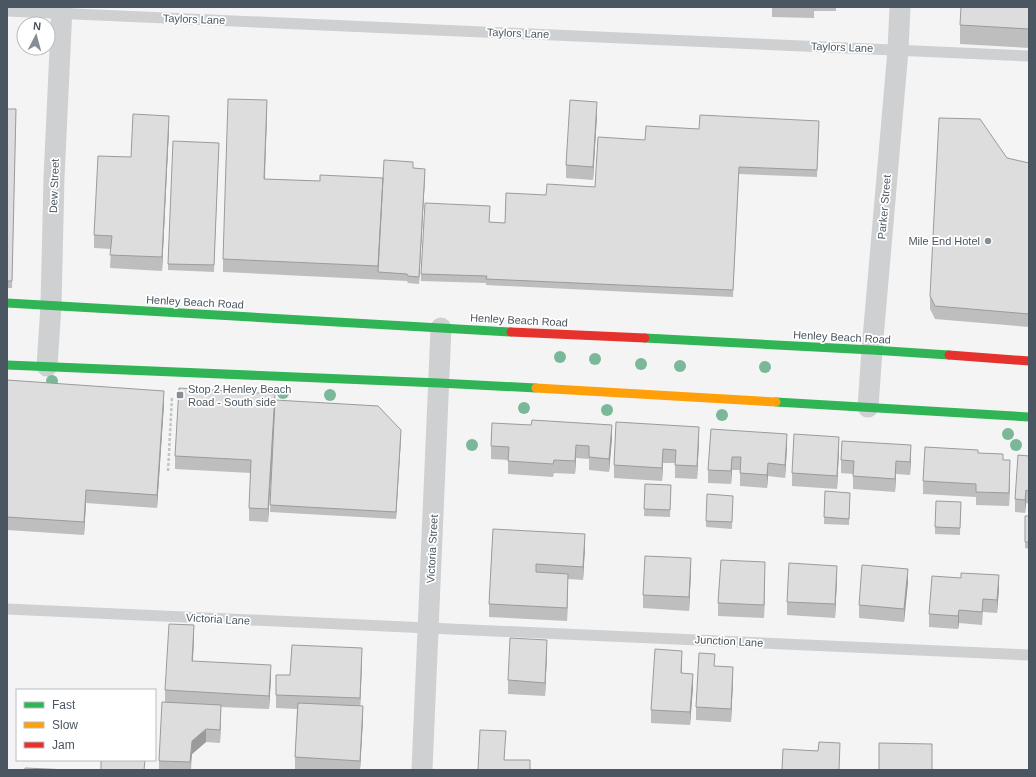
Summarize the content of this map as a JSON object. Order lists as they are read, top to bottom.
{
  "streets": {
    "main road": ["Henley Beach Road"],
    "street": ["Dew Street", "Parker Street", "Victoria Street"],
    "lane": ["Taylors Lane", "Victoria Lane", "Junction Lane"]
  },
  "crossings": [
    ["Taylors Lane", "Dew Street"],
    ["Taylors Lane", "Parker Street"],
    ["Dew Street", "Henley Beach Road"],
    ["Parker Street", "Henley Beach Road"],
    ["Henley Beach Road", "Victoria Street"],
    ["Victoria Street", "Victoria Lane"],
    ["Victoria Street", "Junction Lane"],
    ["Victoria Lane", "Junction Lane"]
  ],
  "places": {
    "other": ["Mile End Hotel"],
    "transit": ["Stop 2 Henley Beach Road - South side"]
  },
  "legend": ["Fast", "Slow", "Jam"],
  "north": "top"
}
